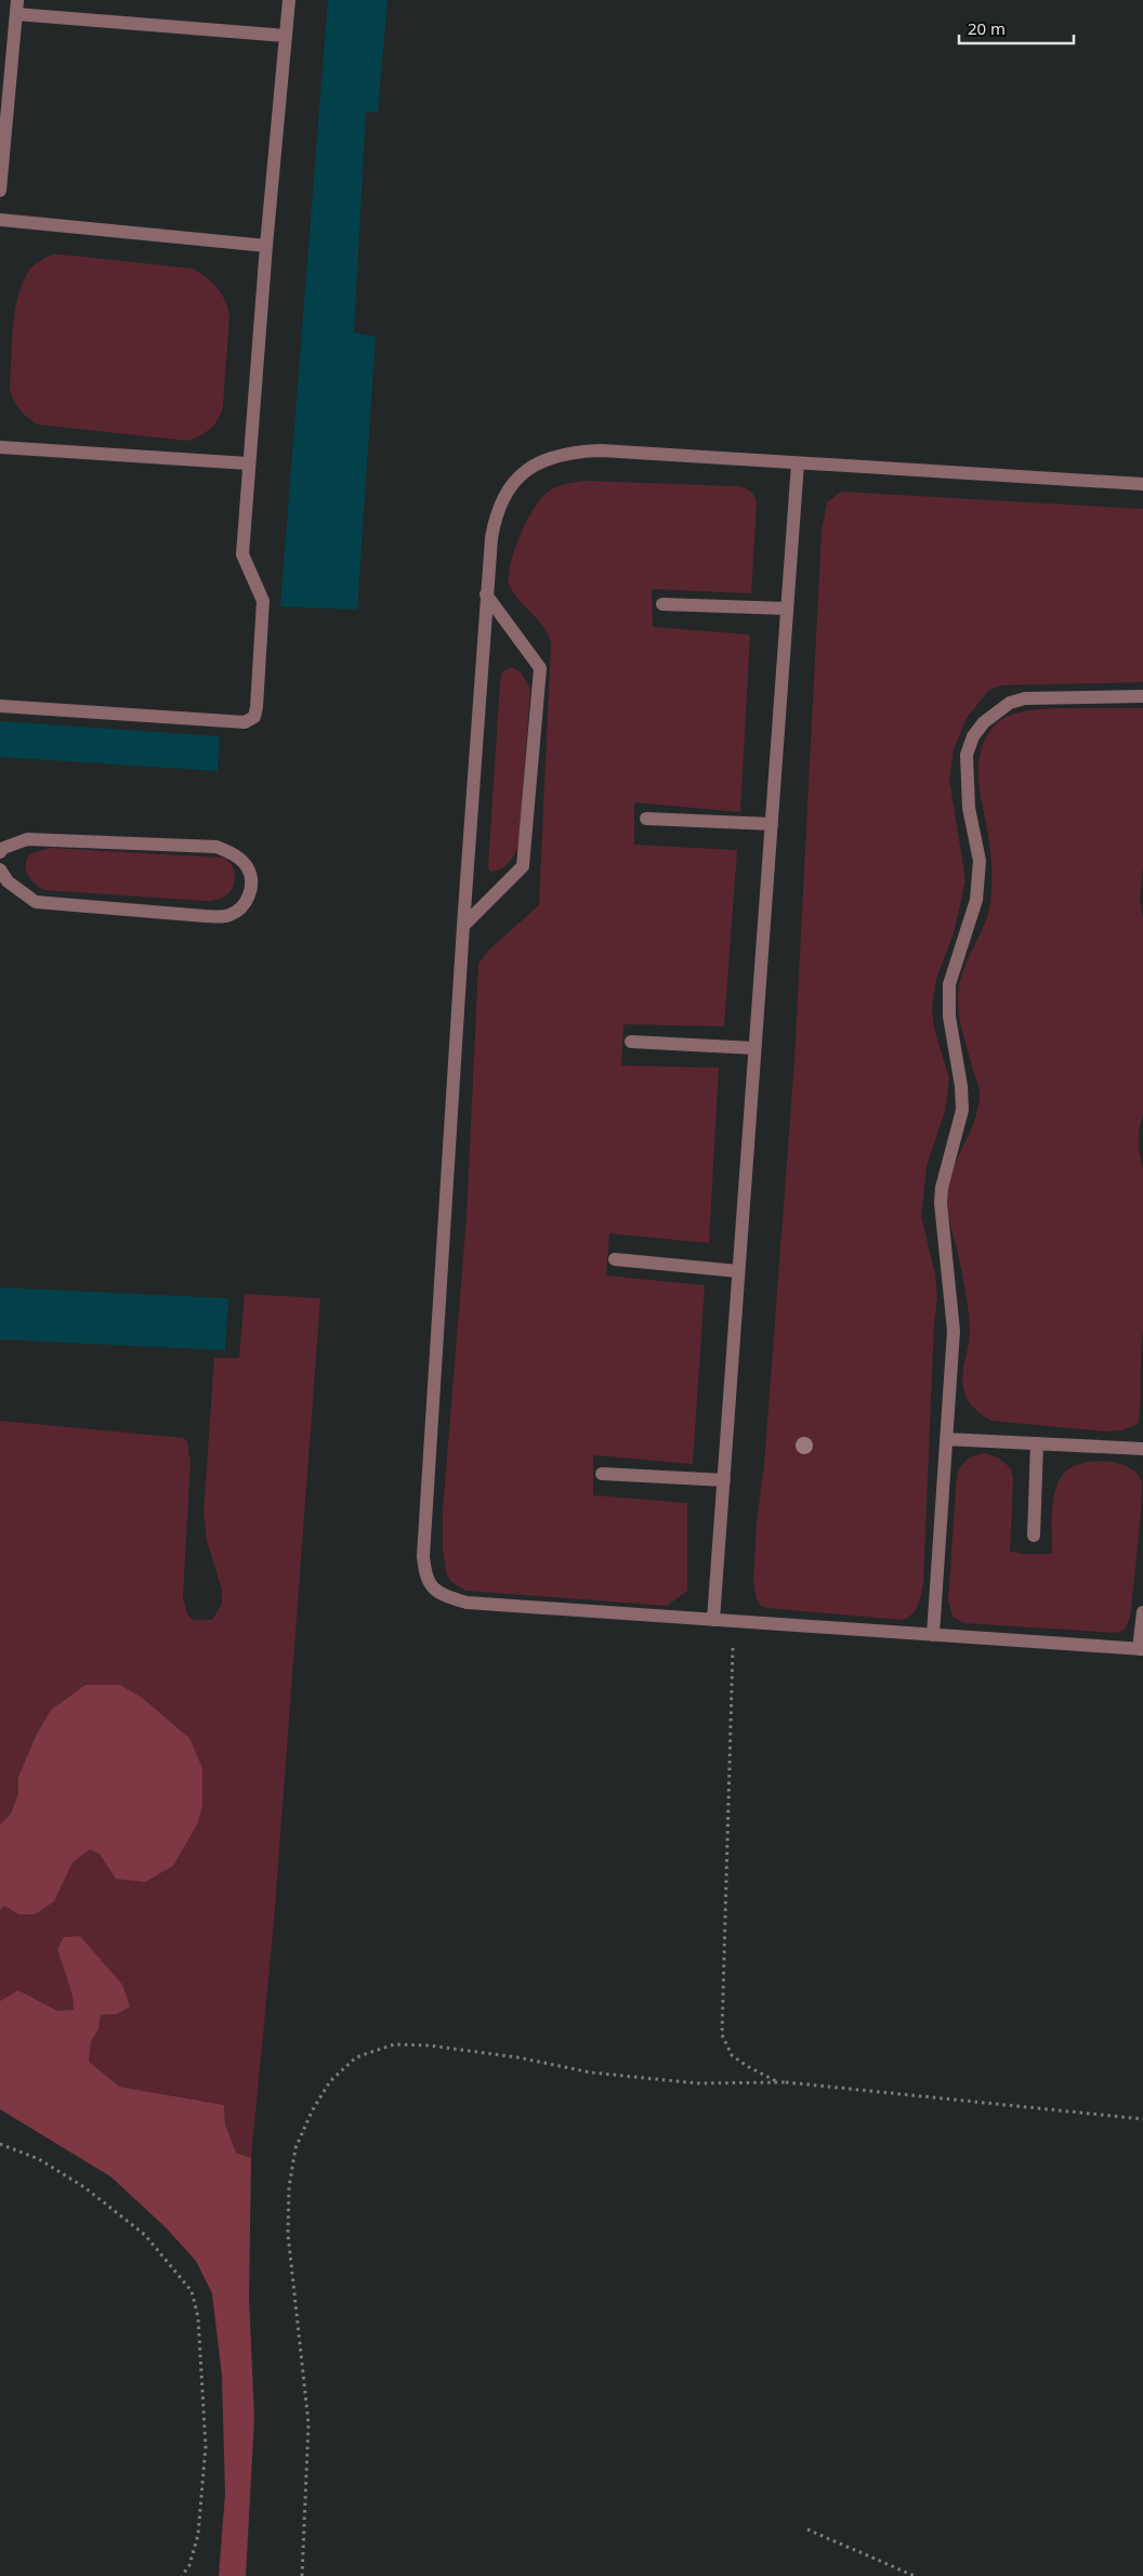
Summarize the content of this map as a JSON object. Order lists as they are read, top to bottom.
{
  "scale_bar": "20 m"
}
